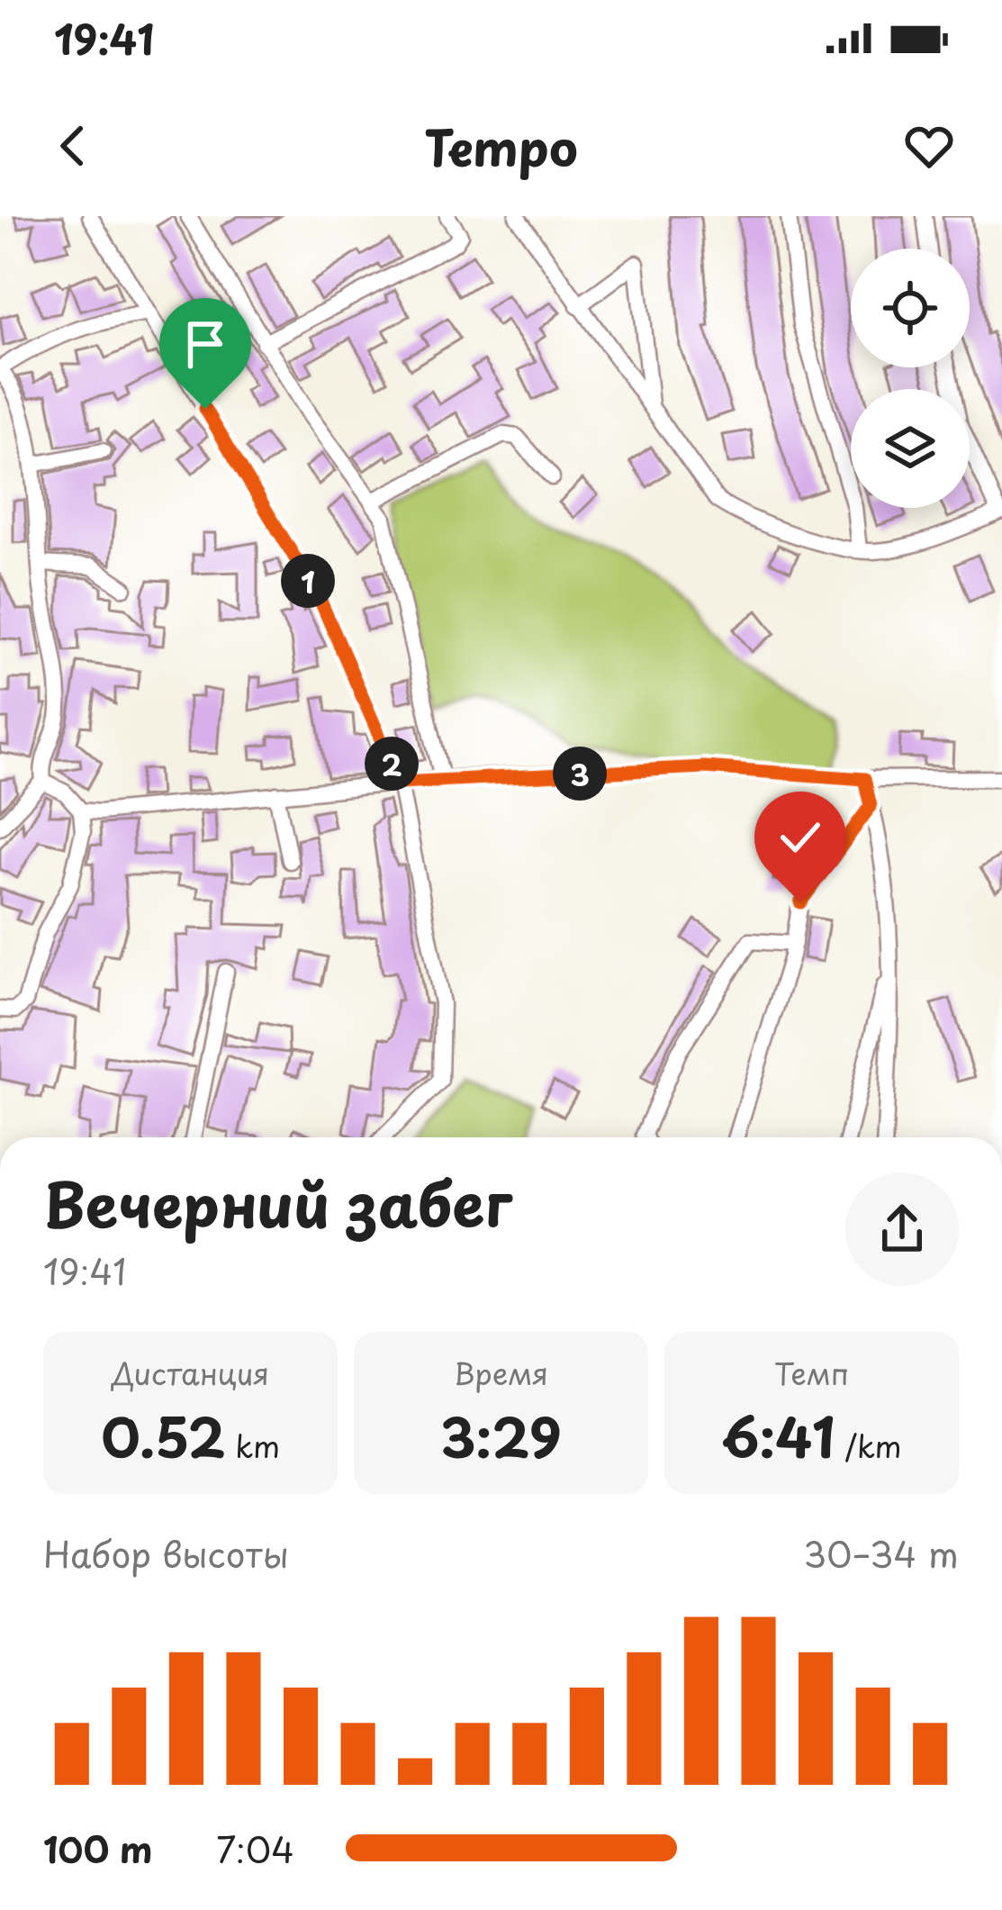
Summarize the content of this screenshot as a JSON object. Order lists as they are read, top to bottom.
{
  "page": {
    "status": "19:41",
    "header": "Tempo",
    "pins": ["1", "2", "3"],
    "heading": ["Вечерний забег", "19:41"],
    "stats": [
      ["Дистанция", "0.52 km"],
      ["Время", "3:29"],
      ["Темп", "6:41 /km"]
    ],
    "chart": ["Набор высоты", "30–34 m"],
    "list": [
      {
        "name": "100 m",
        "note": "7:04"
      }
    ]
  }
}
